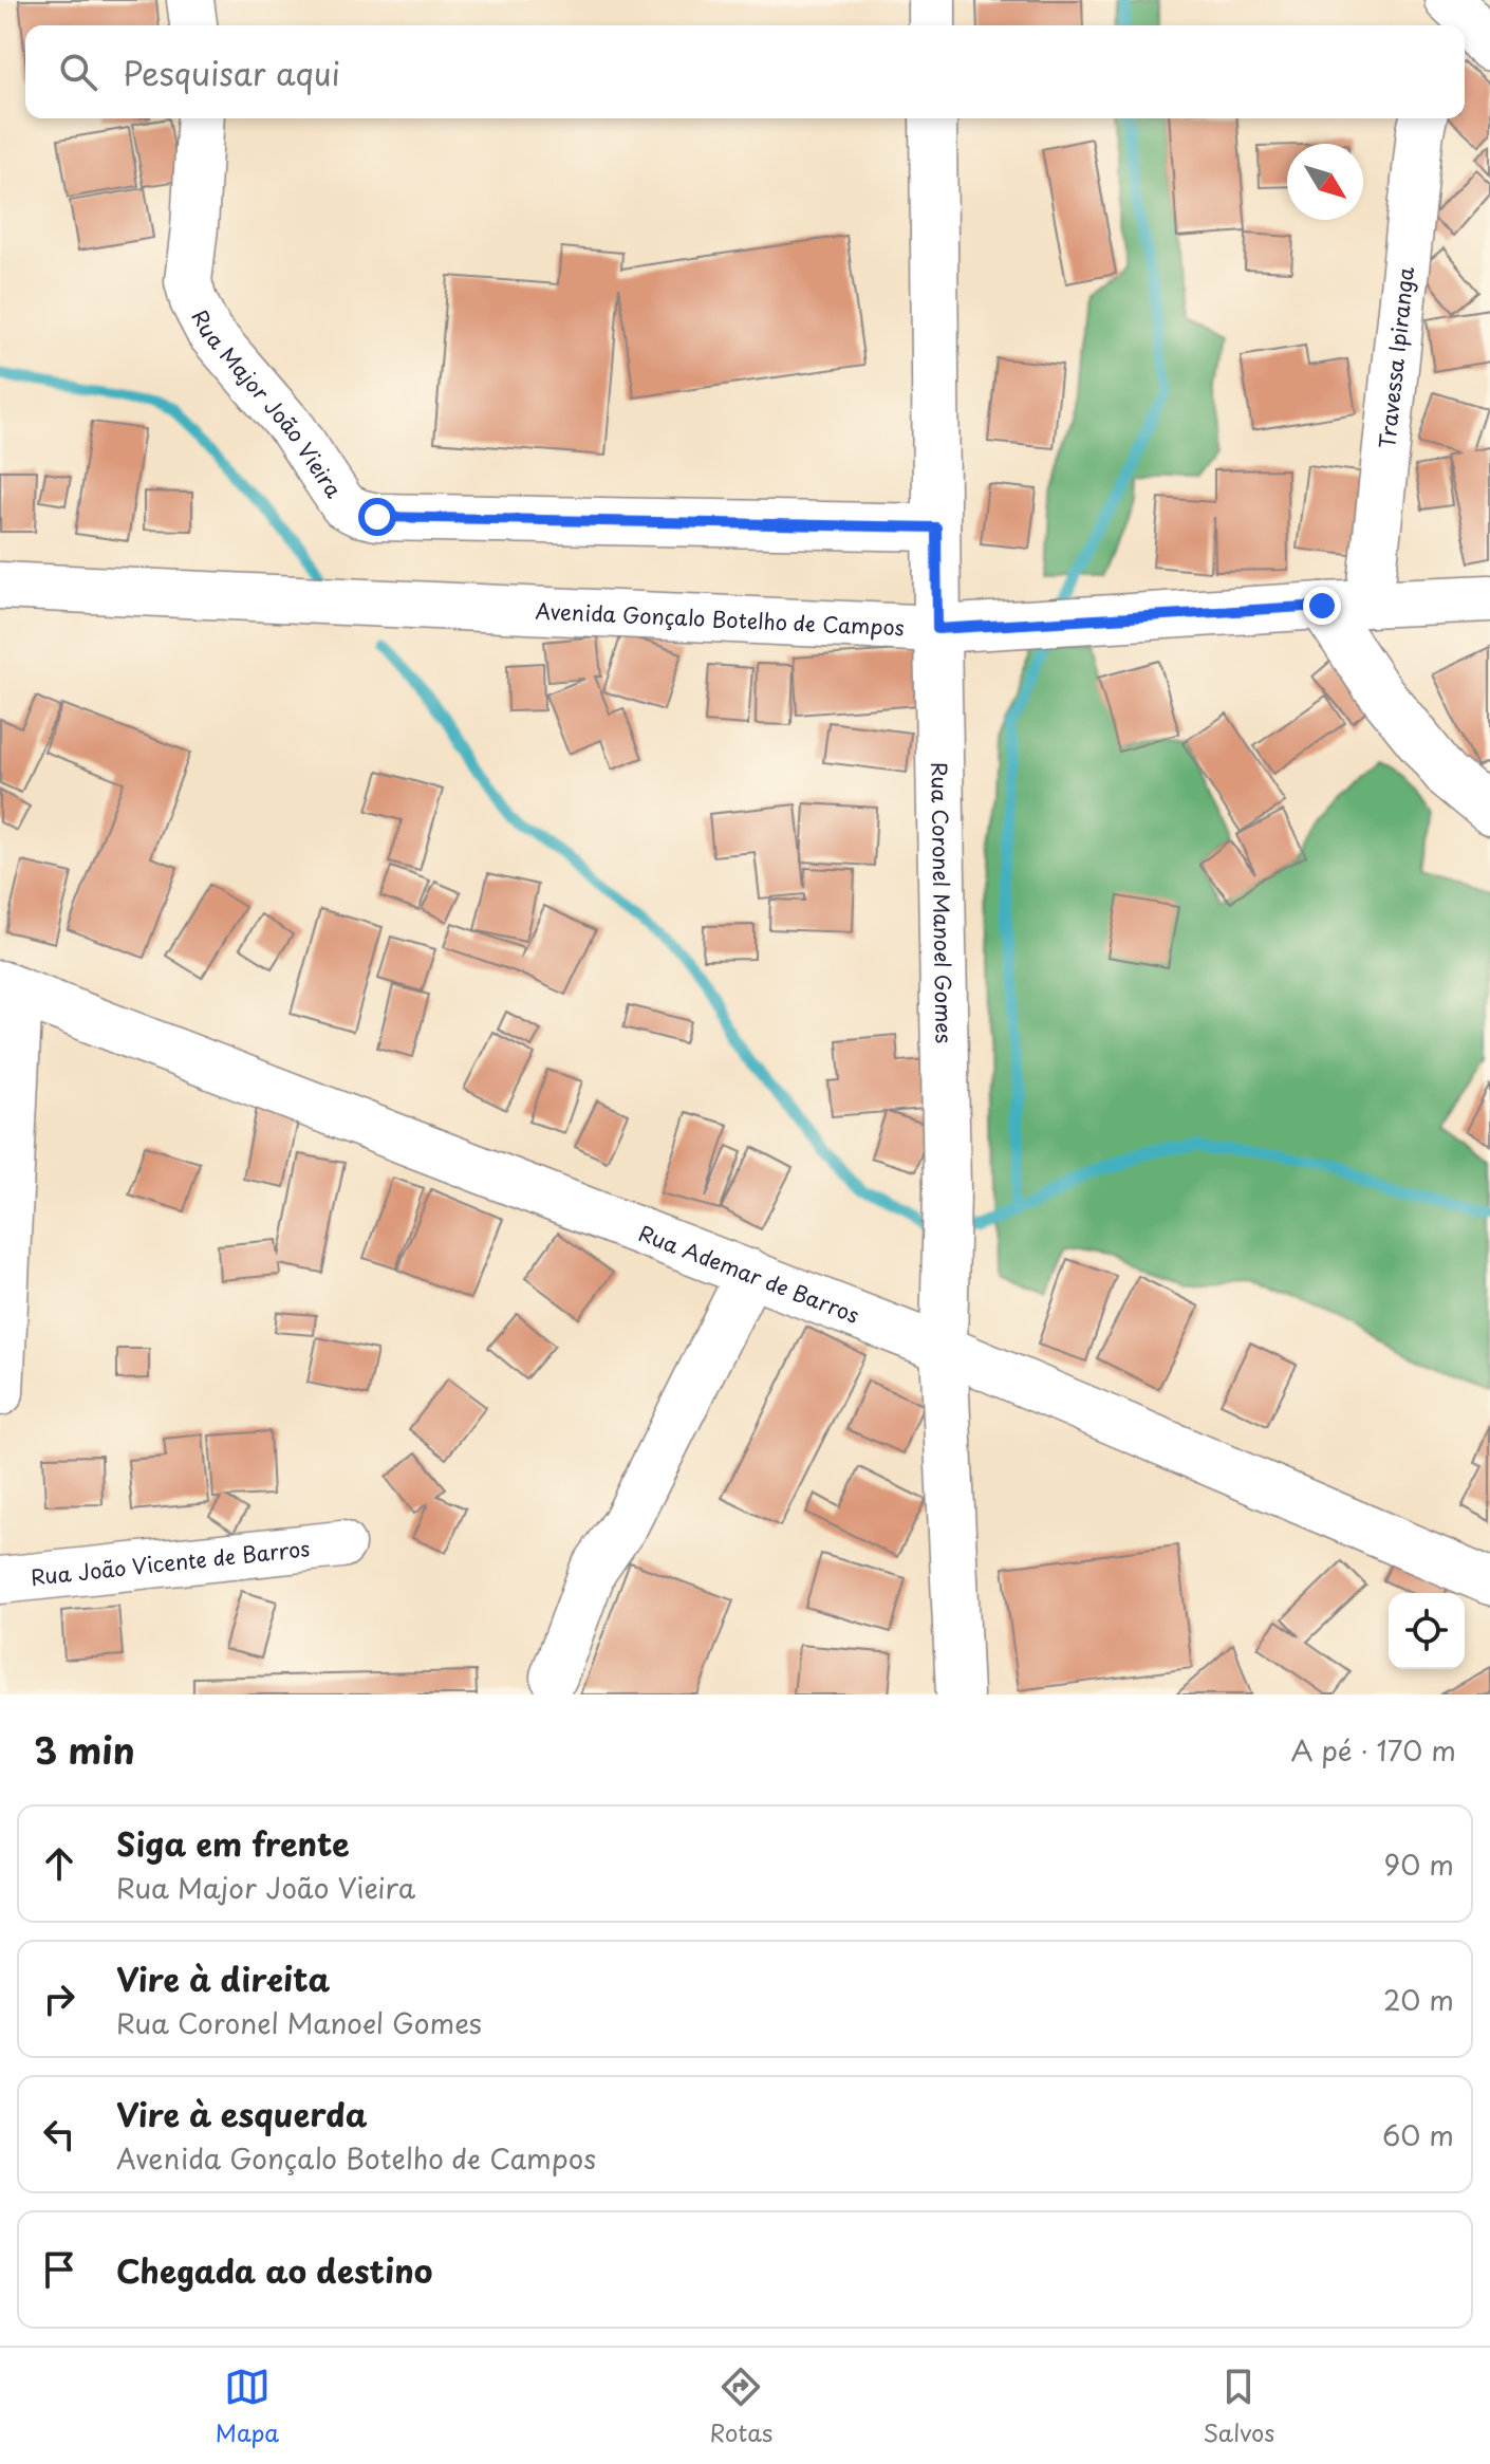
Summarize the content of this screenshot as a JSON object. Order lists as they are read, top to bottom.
{
  "streets": {
    "street": [
      "Travessa Ipiranga",
      "Rua Major João Vieira",
      "Avenida Gonçalo Botelho de Campos",
      "Rua Coronel Manoel Gomes",
      "Rua Ademar de Barros",
      "Rua João Vicente de Barros"
    ]
  },
  "crossings": [
    ["Travessa Ipiranga", "Avenida Gonçalo Botelho de Campos"],
    ["Rua Major João Vieira", "Rua Coronel Manoel Gomes"],
    ["Avenida Gonçalo Botelho de Campos", "Rua Coronel Manoel Gomes"],
    ["Rua Coronel Manoel Gomes", "Rua Ademar de Barros"]
  ],
  "north": "bottom right",
  "page": {
    "search": "Pesquisar aqui",
    "heading": ["3 min", "A pé · 170 m"],
    "list": [
      ["Siga em frente", "Rua Major João Vieira", "90 m"],
      ["Vire à direita", "Rua Coronel Manoel Gomes", "20 m"],
      ["Vire à esquerda", "Avenida Gonçalo Botelho de Campos", "60 m"],
      "Chegada ao destino"
    ],
    "nav": ["Mapa", "Rotas", "Salvos"]
  }
}
